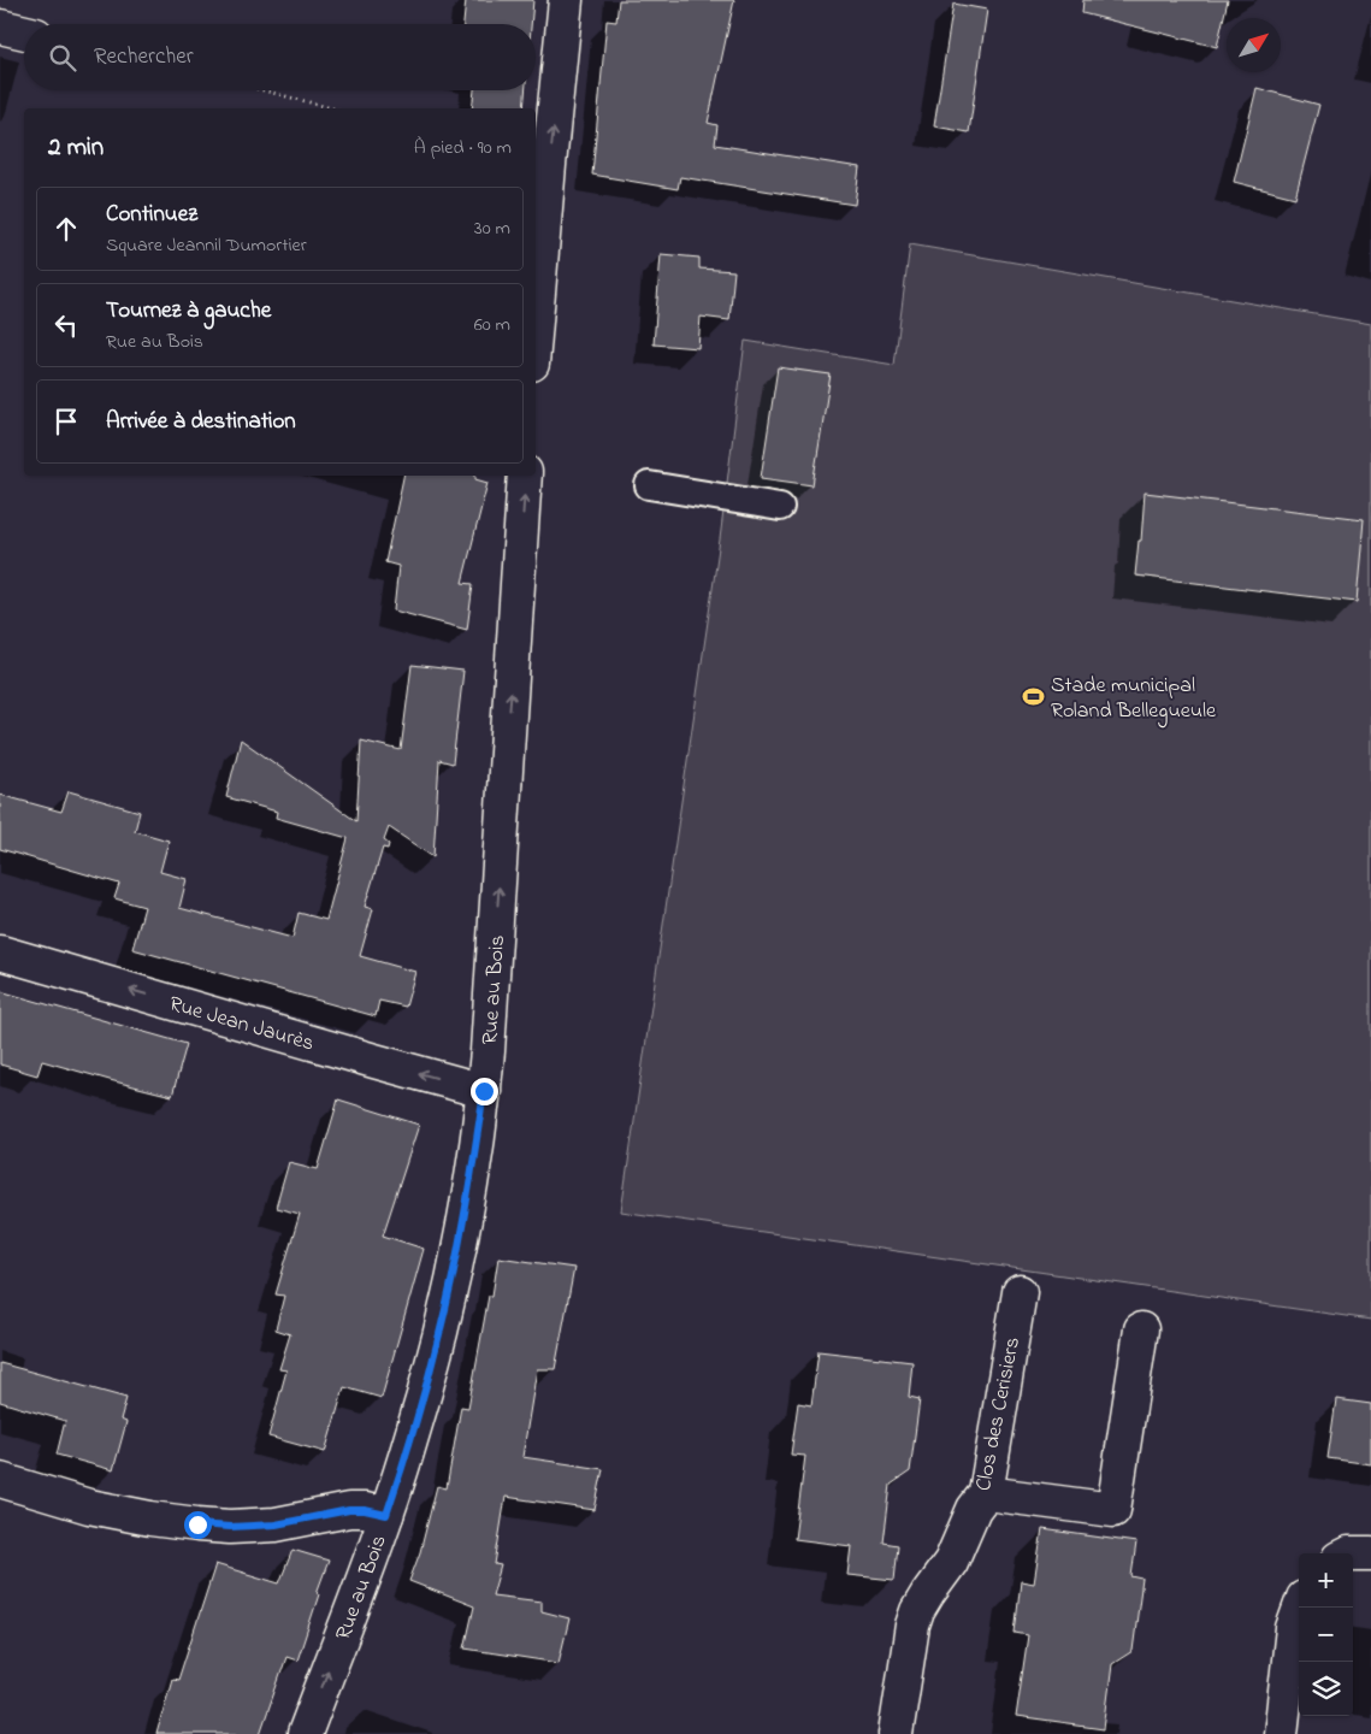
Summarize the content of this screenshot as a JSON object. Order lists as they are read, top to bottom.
{
  "streets": {
    "street": ["Rue au Bois", "Rue Jean Jaurès", "Clos des Cerisiers"]
  },
  "crossings": [
    ["Rue au Bois", "Rue Jean Jaurès"]
  ],
  "one_way": ["Rue au Bois", "Rue Jean Jaurès"],
  "places": {
    "sports": ["Stade municipal Roland Bellegueule"]
  },
  "north": "top right",
  "page": {
    "search": "Rechercher",
    "heading": ["2 min", "À pied · 90 m"],
    "list": [
      ["Continuez", "Square Jeannil Dumortier", "30 m"],
      ["Tournez à gauche", "Rue au Bois", "60 m"],
      "Arrivée à destination"
    ],
    "map_buttons": ["+", "−"]
  }
}
